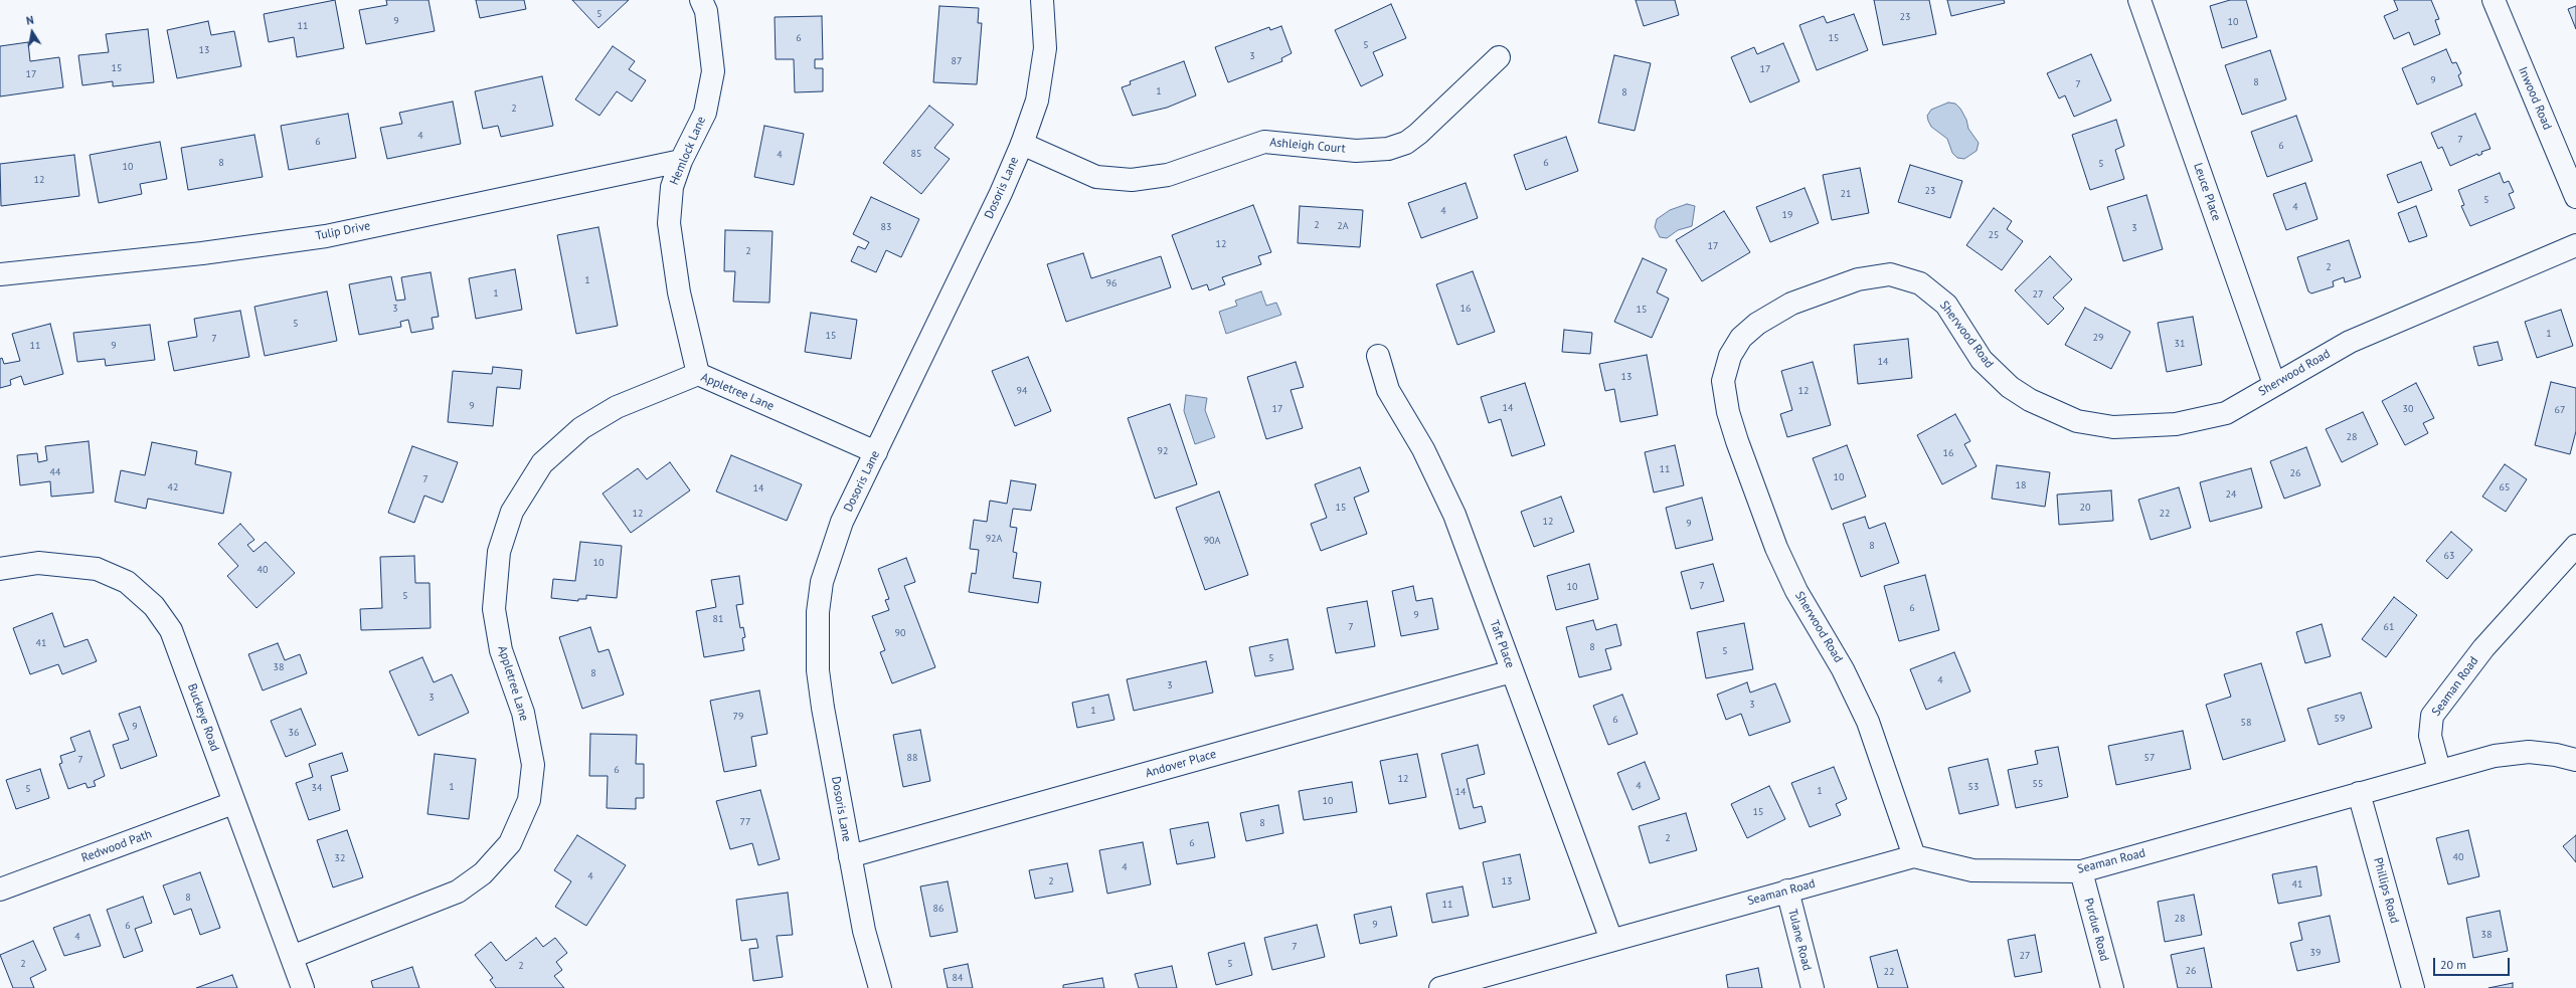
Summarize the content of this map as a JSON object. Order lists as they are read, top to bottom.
{
  "streets": {
    "street": [
      "Inwood Road",
      "Ashleigh Court",
      "Hemlock Lane",
      "Dosoris Lane",
      "Leuce Place",
      "Tulip Drive",
      "Sherwood Road",
      "Appletree Lane",
      "Taft Place",
      "Seaman Road",
      "Buckeye Road",
      "Andover Place",
      "Redwood Path",
      "Phillips Road",
      "Purdue Road",
      "Tulane Road"
    ]
  },
  "crossings": [
    ["Ashleigh Court", "Dosoris Lane"],
    ["Hemlock Lane", "Tulip Drive"],
    ["Hemlock Lane", "Appletree Lane"],
    ["Dosoris Lane", "Appletree Lane"],
    ["Dosoris Lane", "Andover Place"],
    ["Leuce Place", "Sherwood Road"],
    ["Sherwood Road", "Seaman Road"],
    ["Appletree Lane", "Buckeye Road"],
    ["Taft Place", "Seaman Road"],
    ["Taft Place", "Andover Place"],
    ["Seaman Road", "Phillips Road"],
    ["Seaman Road", "Purdue Road"],
    ["Seaman Road", "Tulane Road"],
    ["Buckeye Road", "Redwood Path"]
  ],
  "house_numbers": [
    "5",
    "23",
    "9",
    "10",
    "11",
    "6",
    "15",
    "5",
    "13",
    "3",
    "87",
    "15",
    "17",
    "17",
    "9",
    "8",
    "7",
    "1",
    "8",
    "2",
    "4",
    "7",
    "6",
    "6",
    "85",
    "4",
    "8",
    "6",
    "5",
    "10",
    "12",
    "23",
    "21",
    "5",
    "4",
    "4",
    "19",
    "2",
    "2A",
    "83",
    "3",
    "25",
    "12",
    "17",
    "2",
    "2",
    "1",
    "96",
    "1",
    "27",
    "3",
    "16",
    "15",
    "5",
    "1",
    "15",
    "29",
    "7",
    "31",
    "11",
    "9",
    "14",
    "13",
    "94",
    "12",
    "9",
    "14",
    "17",
    "30",
    "67",
    "28",
    "92",
    "16",
    "11",
    "44",
    "26",
    "10",
    "7",
    "18",
    "42",
    "65",
    "14",
    "24",
    "15",
    "20",
    "12",
    "22",
    "12",
    "9",
    "92A",
    "90A",
    "8",
    "63",
    "10",
    "40",
    "7",
    "10",
    "5",
    "6",
    "9",
    "81",
    "7",
    "61",
    "90",
    "41",
    "8",
    "5",
    "5",
    "38",
    "8",
    "4",
    "3",
    "3",
    "3",
    "1",
    "79",
    "59",
    "6",
    "58",
    "9",
    "36",
    "88",
    "57",
    "7",
    "6",
    "12",
    "55",
    "4",
    "1",
    "53",
    "34",
    "5",
    "1",
    "14",
    "10",
    "15",
    "77",
    "8",
    "2",
    "6",
    "40",
    "32",
    "4",
    "4",
    "2",
    "13",
    "41",
    "8",
    "11",
    "86",
    "28",
    "9",
    "6",
    "38",
    "4",
    "7",
    "39",
    "27",
    "2",
    "5",
    "2",
    "26",
    "22",
    "84"
  ],
  "scale_bar": "20 m",
  "north": "top"
}
